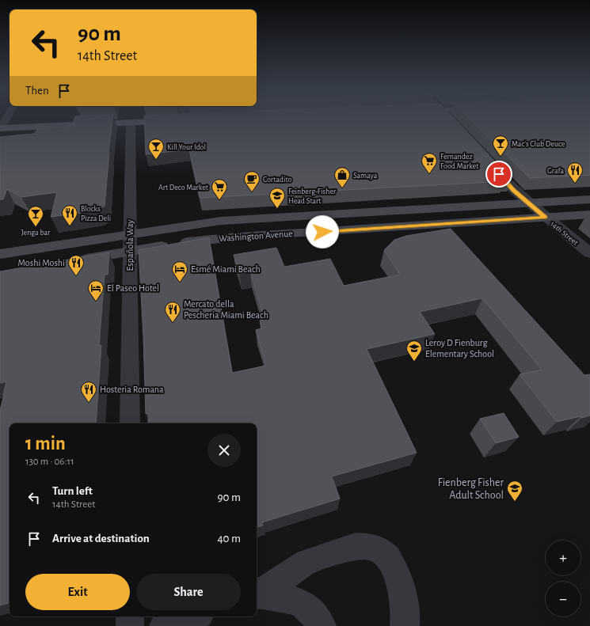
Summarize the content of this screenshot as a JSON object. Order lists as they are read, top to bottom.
{
  "streets": {
    "main road": ["Washington Avenue"],
    "street": ["14th Street", "Española Way"]
  },
  "crossings": [
    ["14th Street", "Washington Avenue"],
    ["Washington Avenue", "Española Way"]
  ],
  "places": {
    "bar": ["Mac's Club Deuce", "Kill Your Idol", "Jenga bar"],
    "supermarket": ["Fernandez Food Market", "Art Deco Market"],
    "restaurant": [
      "Grafa",
      "Blocks Pizza Deli",
      "Moshi Moshi",
      "Mercato della Pescheria Miami Beach",
      "Hosteria Romana"
    ],
    "shop": ["Samaya"],
    "cafe": ["Cortadito"],
    "school or university": ["Feinberg-Fisher Head Start", "Leroy D Fienburg Elementary School", "Fienberg Fisher Adult School"],
    "hotel": ["Esmé Miami Beach", "El Paseo Hotel"]
  },
  "page": {
    "turn": ["90 m", "14th Street"],
    "then": "Then",
    "heading": ["1 min", "130 m · 06:11"],
    "list": [
      {
        "name": "Turn left",
        "note": "14th Street",
        "value": "90 m"
      },
      {
        "name": "Arrive at destination",
        "value": "40 m"
      }
    ],
    "map_buttons": ["+", "−"],
    "buttons": ["Exit", "Share"]
  }
}
